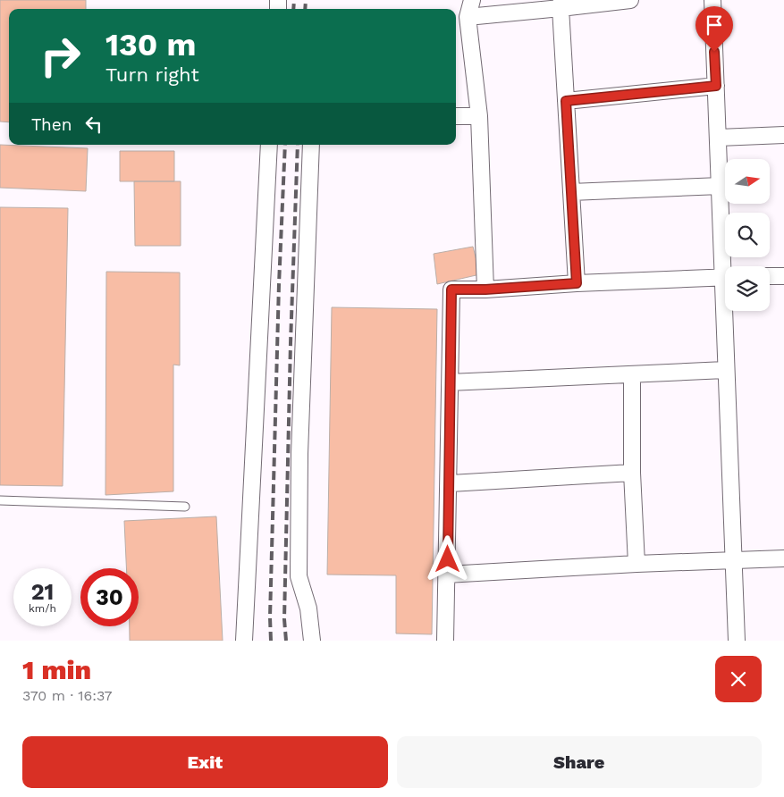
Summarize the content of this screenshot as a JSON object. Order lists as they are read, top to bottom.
{
  "north": "right",
  "page": {
    "turn": ["130 m", "Turn right"],
    "then": "Then",
    "speed": "21 km/h",
    "limit": "30",
    "heading": ["1 min", "370 m · 16:37"],
    "buttons": ["Exit", "Share"]
  }
}
